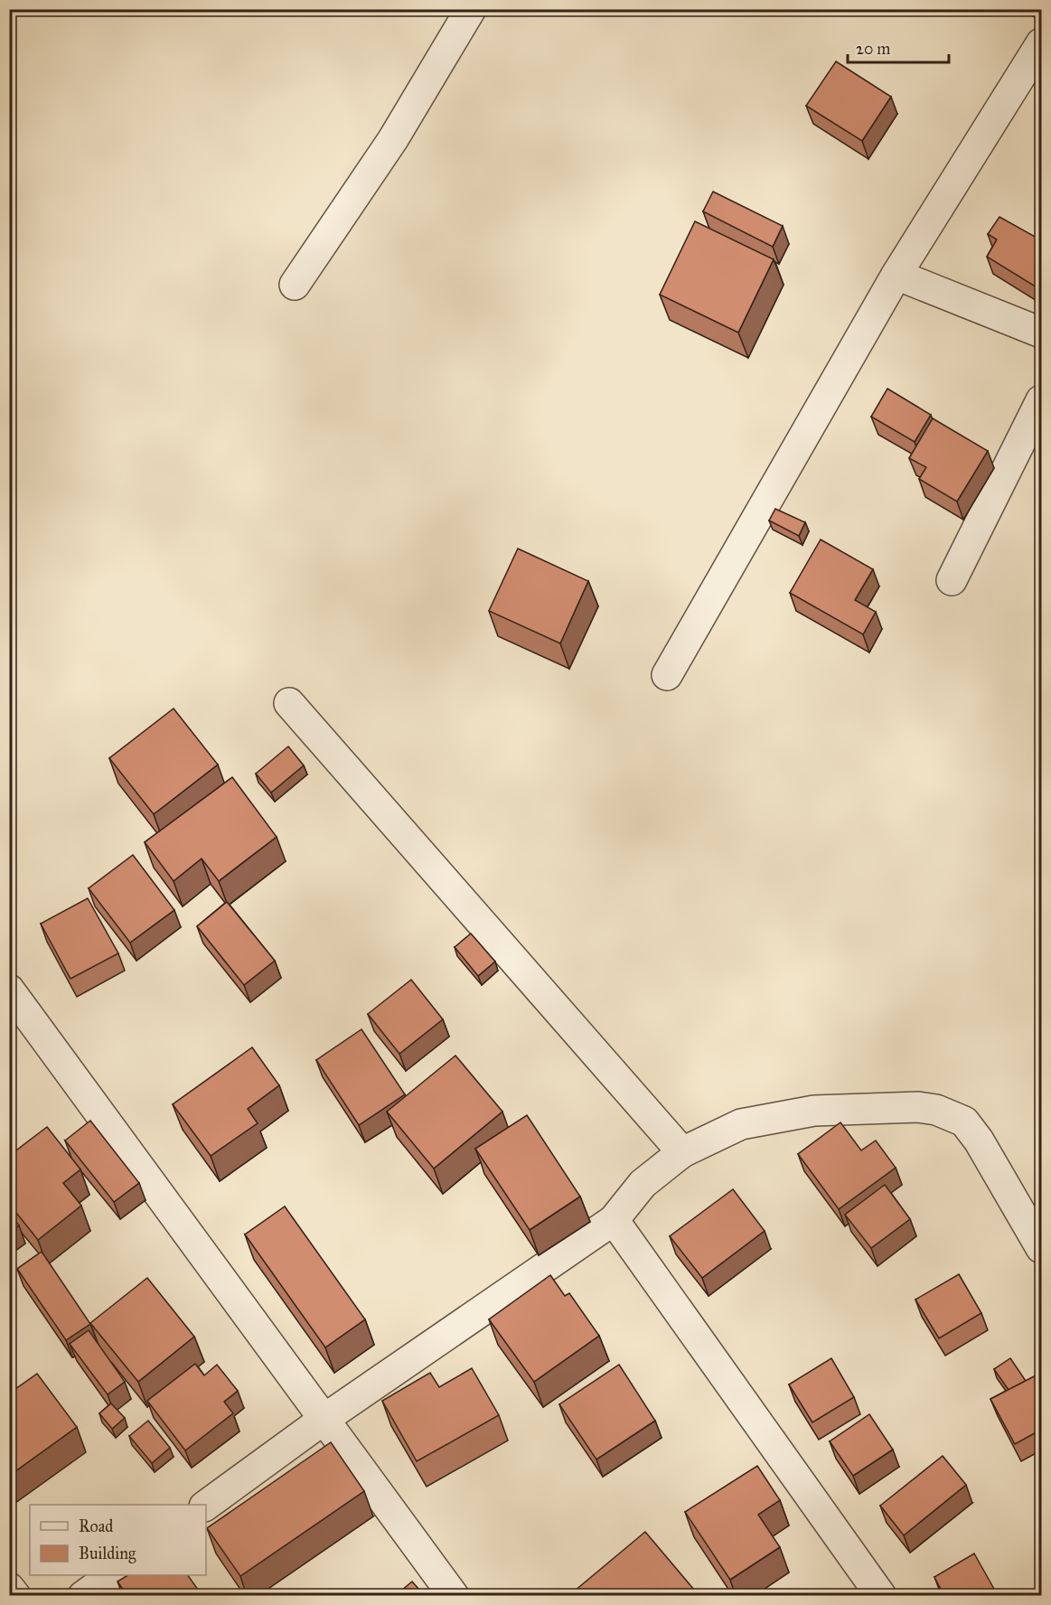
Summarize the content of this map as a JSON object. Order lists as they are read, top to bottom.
{
  "legend": ["Road", "Building"],
  "scale_bar": "20 m"
}
